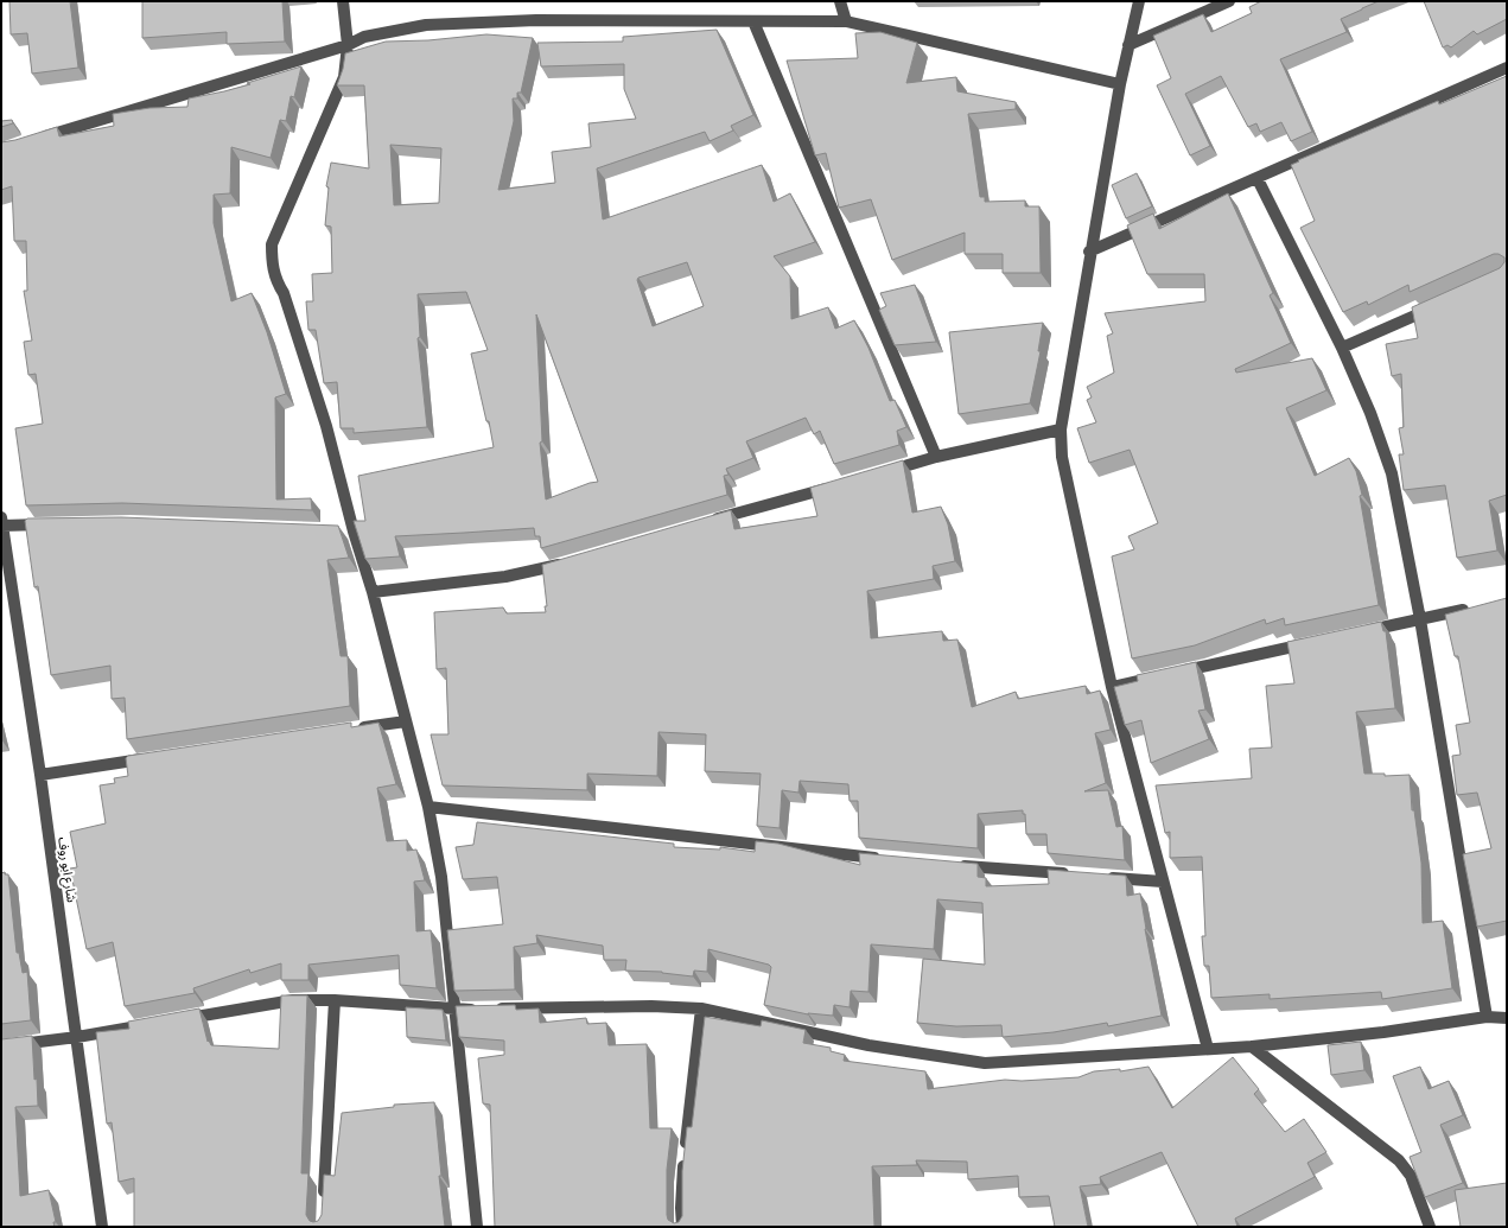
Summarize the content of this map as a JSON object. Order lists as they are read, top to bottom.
{
  "streets": {
    "street": ["شارع ابو روف"]
  }
}
